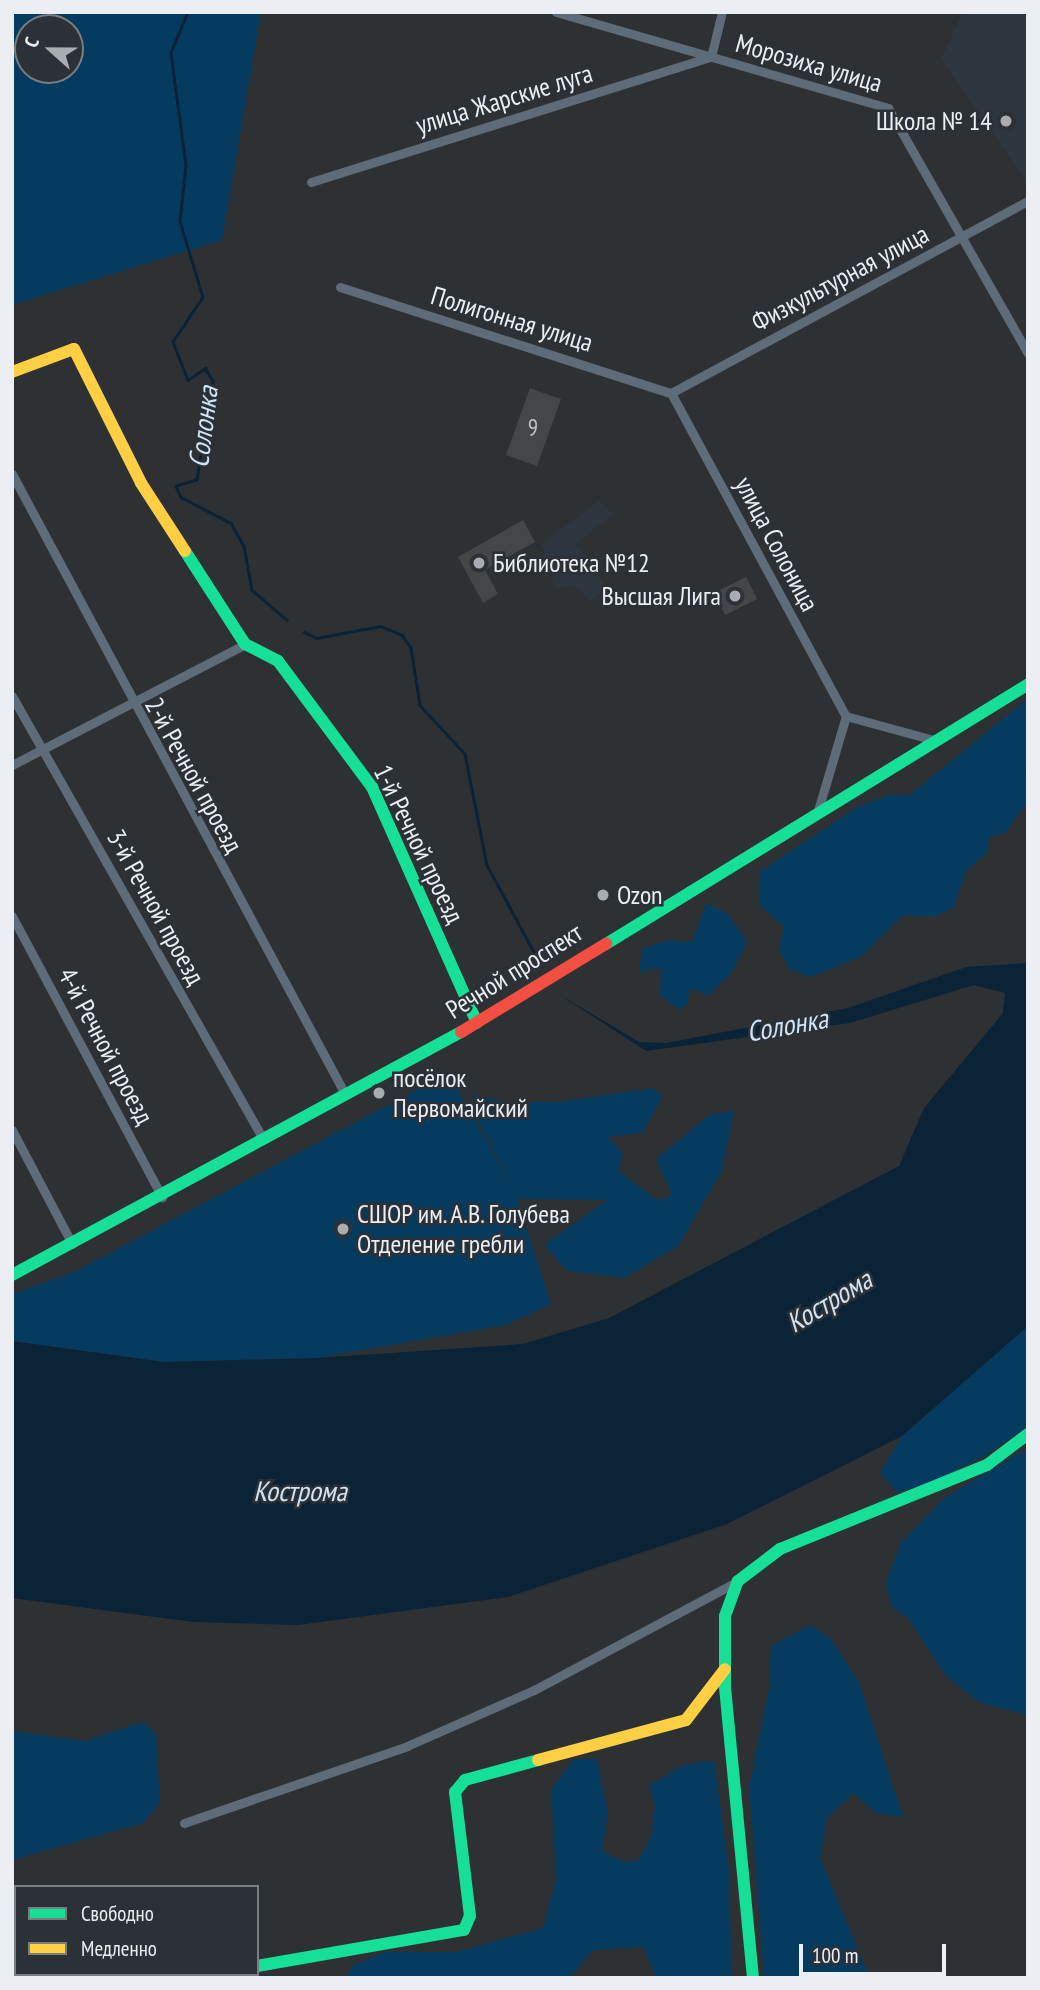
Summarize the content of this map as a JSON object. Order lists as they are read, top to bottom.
{
  "streets": {
    "street": [
      "Морозиха улица",
      "улица Жарские луга",
      "Физкультурная улица",
      "Полигонная улица",
      "улица Солоница",
      "2-й Речной проезд",
      "1-й Речной проезд",
      "3-й Речной проезд",
      "Речной проспект",
      "4-й Речной проезд"
    ]
  },
  "crossings": [
    ["Морозиха улица", "улица Жарские луга"],
    ["Морозиха улица", "Физкультурная улица"],
    ["Физкультурная улица", "Полигонная улица"],
    ["Физкультурная улица", "улица Солоница"],
    ["Полигонная улица", "улица Солоница"],
    ["2-й Речной проезд", "Речной проспект"],
    ["1-й Речной проезд", "Речной проспект"],
    ["3-й Речной проезд", "Речной проспект"],
    ["Речной проспект", "4-й Речной проезд"]
  ],
  "water": ["Солонка", "Кострома"],
  "places": [
    "Школа № 14",
    "Библиотека №12",
    "Высшая Лига",
    "Ozon",
    "посёлок Первомайский",
    "СШОР им. А.В. Голубева Отделение гребли"
  ],
  "house_numbers": ["9"],
  "legend": ["Свободно", "Медленно"],
  "scale_bar": "100 m",
  "north": "left"
}
